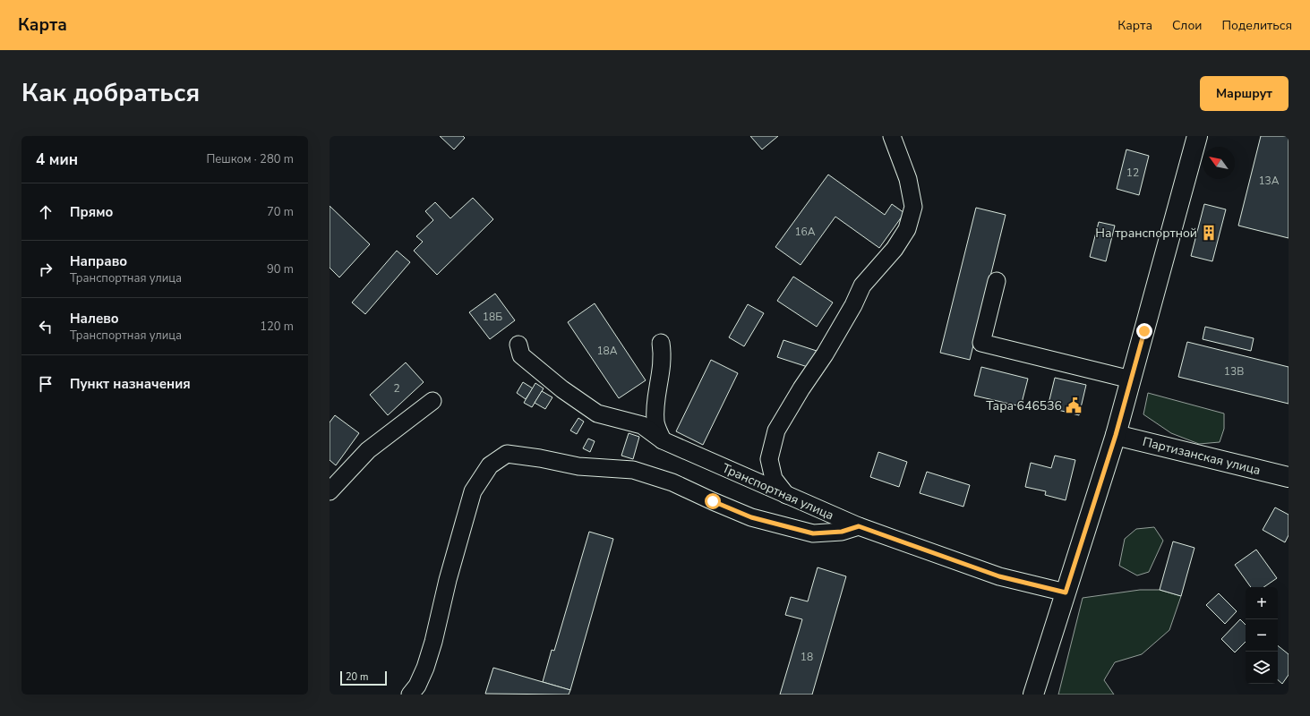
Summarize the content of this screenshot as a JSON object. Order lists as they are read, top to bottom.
{
  "streets": {
    "main road": ["Партизанская улица"],
    "street": ["Транспортная улица"]
  },
  "places": {
    "building": ["На транспортной"],
    "public building": ["Тара 646536"]
  },
  "house_numbers": [
    "12",
    "13А",
    "16А",
    "18Б",
    "18А",
    "13В",
    "2",
    "18"
  ],
  "scale_bar": "20 m",
  "north": "top left",
  "page": {
    "header": "Карта",
    "nav": ["Карта", "Слои", "Поделиться"],
    "title": "Как добраться",
    "buttons": "Маршрут",
    "heading": ["4 мин", "Пешком · 280 m"],
    "list": [
      ["Прямо", "70 m"],
      ["Направо", "Транспортная улица", "90 m"],
      ["Налево", "Транспортная улица", "120 m"],
      "Пункт назначения"
    ],
    "map_buttons": ["+", "−"],
    "scale": "20 m"
  }
}
